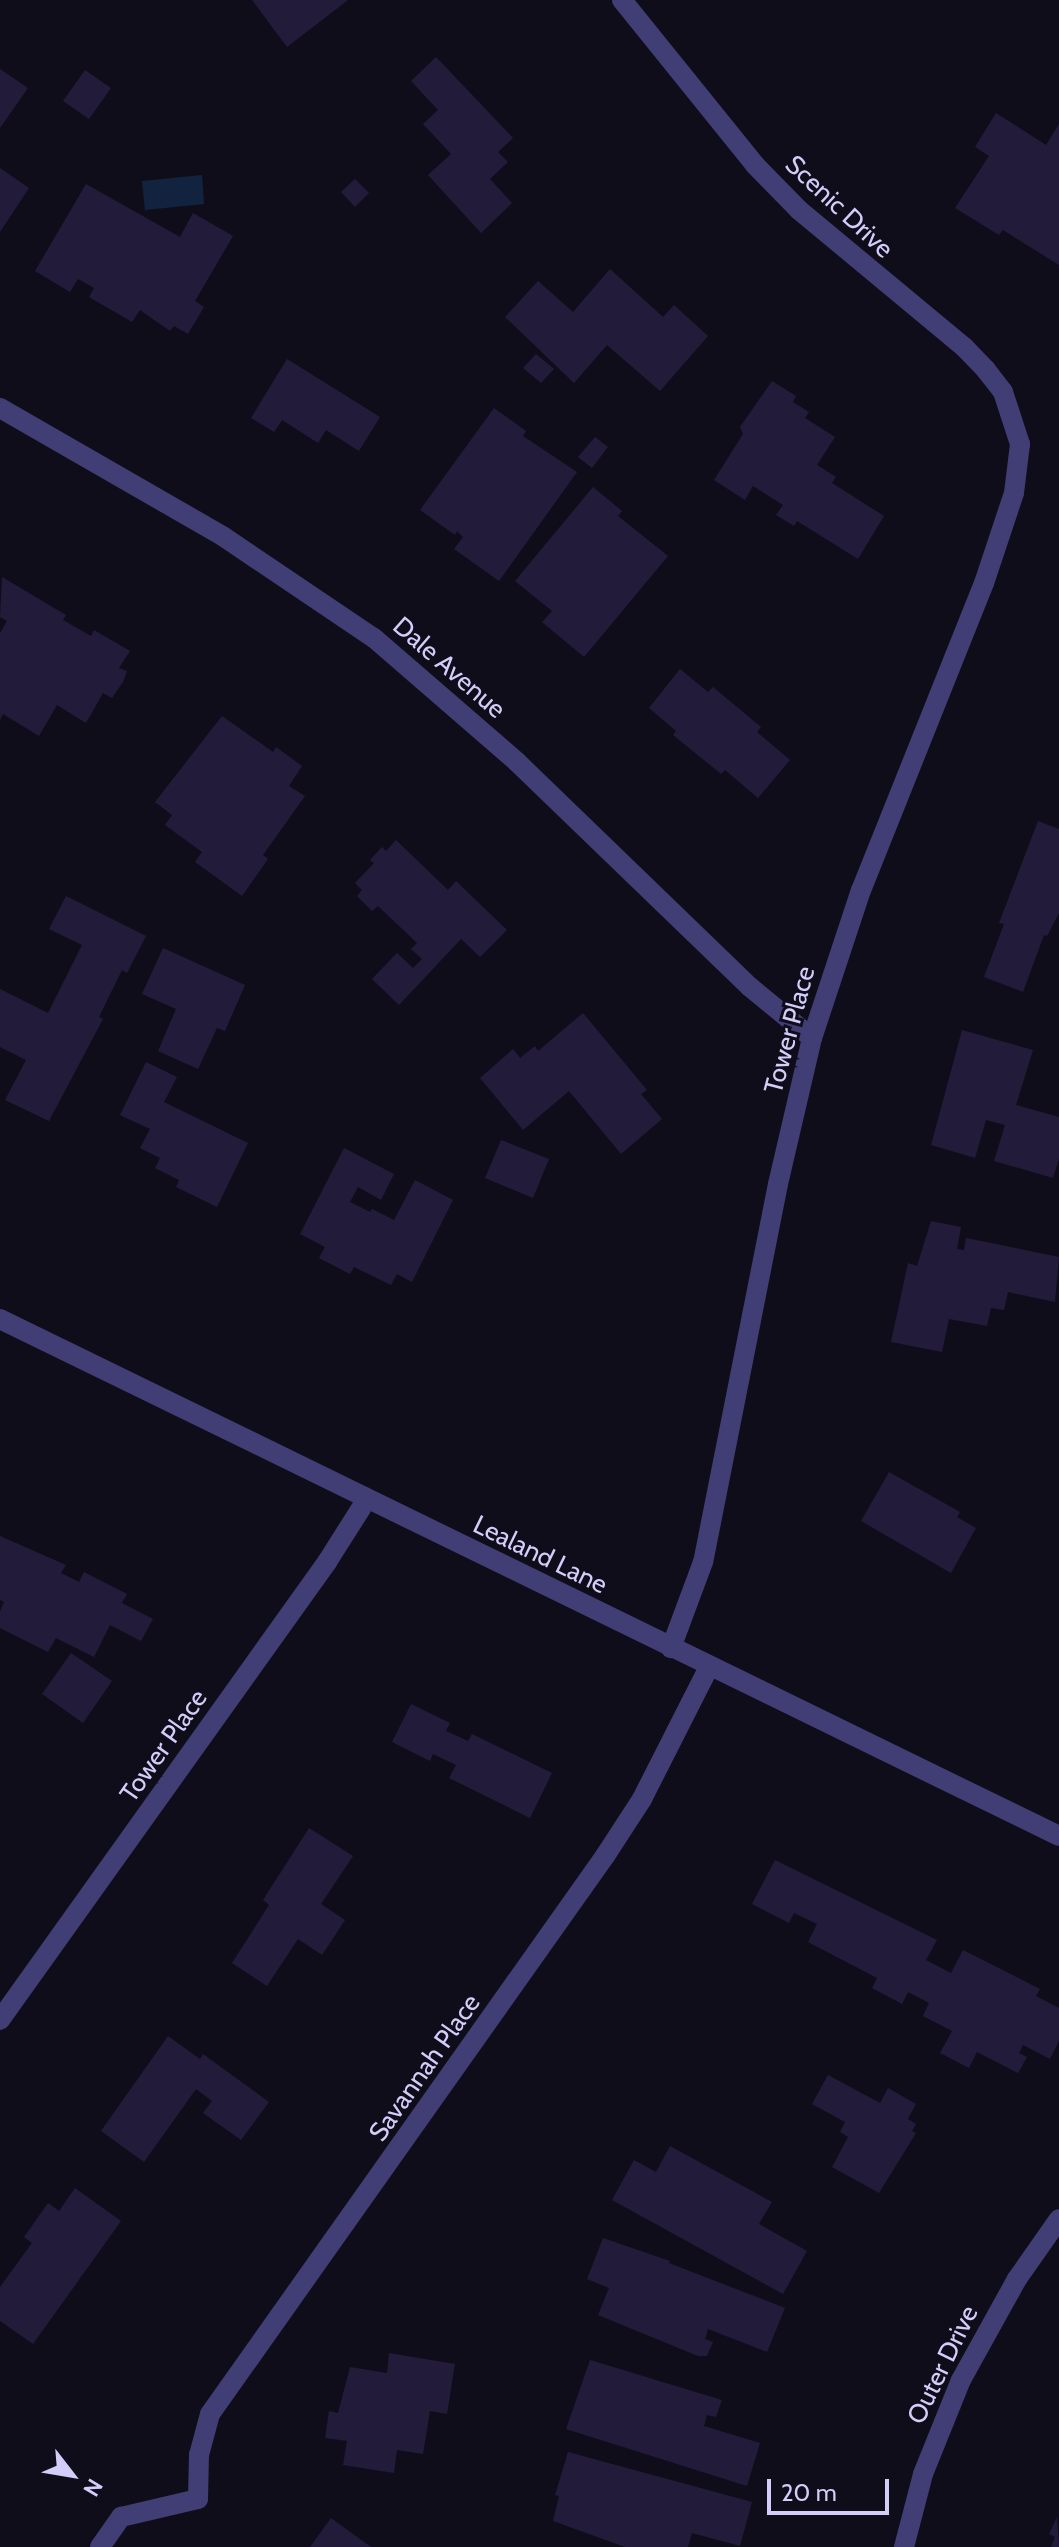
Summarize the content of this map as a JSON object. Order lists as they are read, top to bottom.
{
  "streets": {
    "street": [
      "Scenic Drive",
      "Dale Avenue",
      "Tower Place",
      "Lealand Lane",
      "Savannah Place",
      "Outer Drive"
    ]
  },
  "crossings": [
    ["Scenic Drive", "Tower Place"],
    ["Dale Avenue", "Tower Place"],
    ["Tower Place", "Lealand Lane"],
    ["Lealand Lane", "Savannah Place"]
  ],
  "scale_bar": "20 m",
  "north": "bottom right"
}
